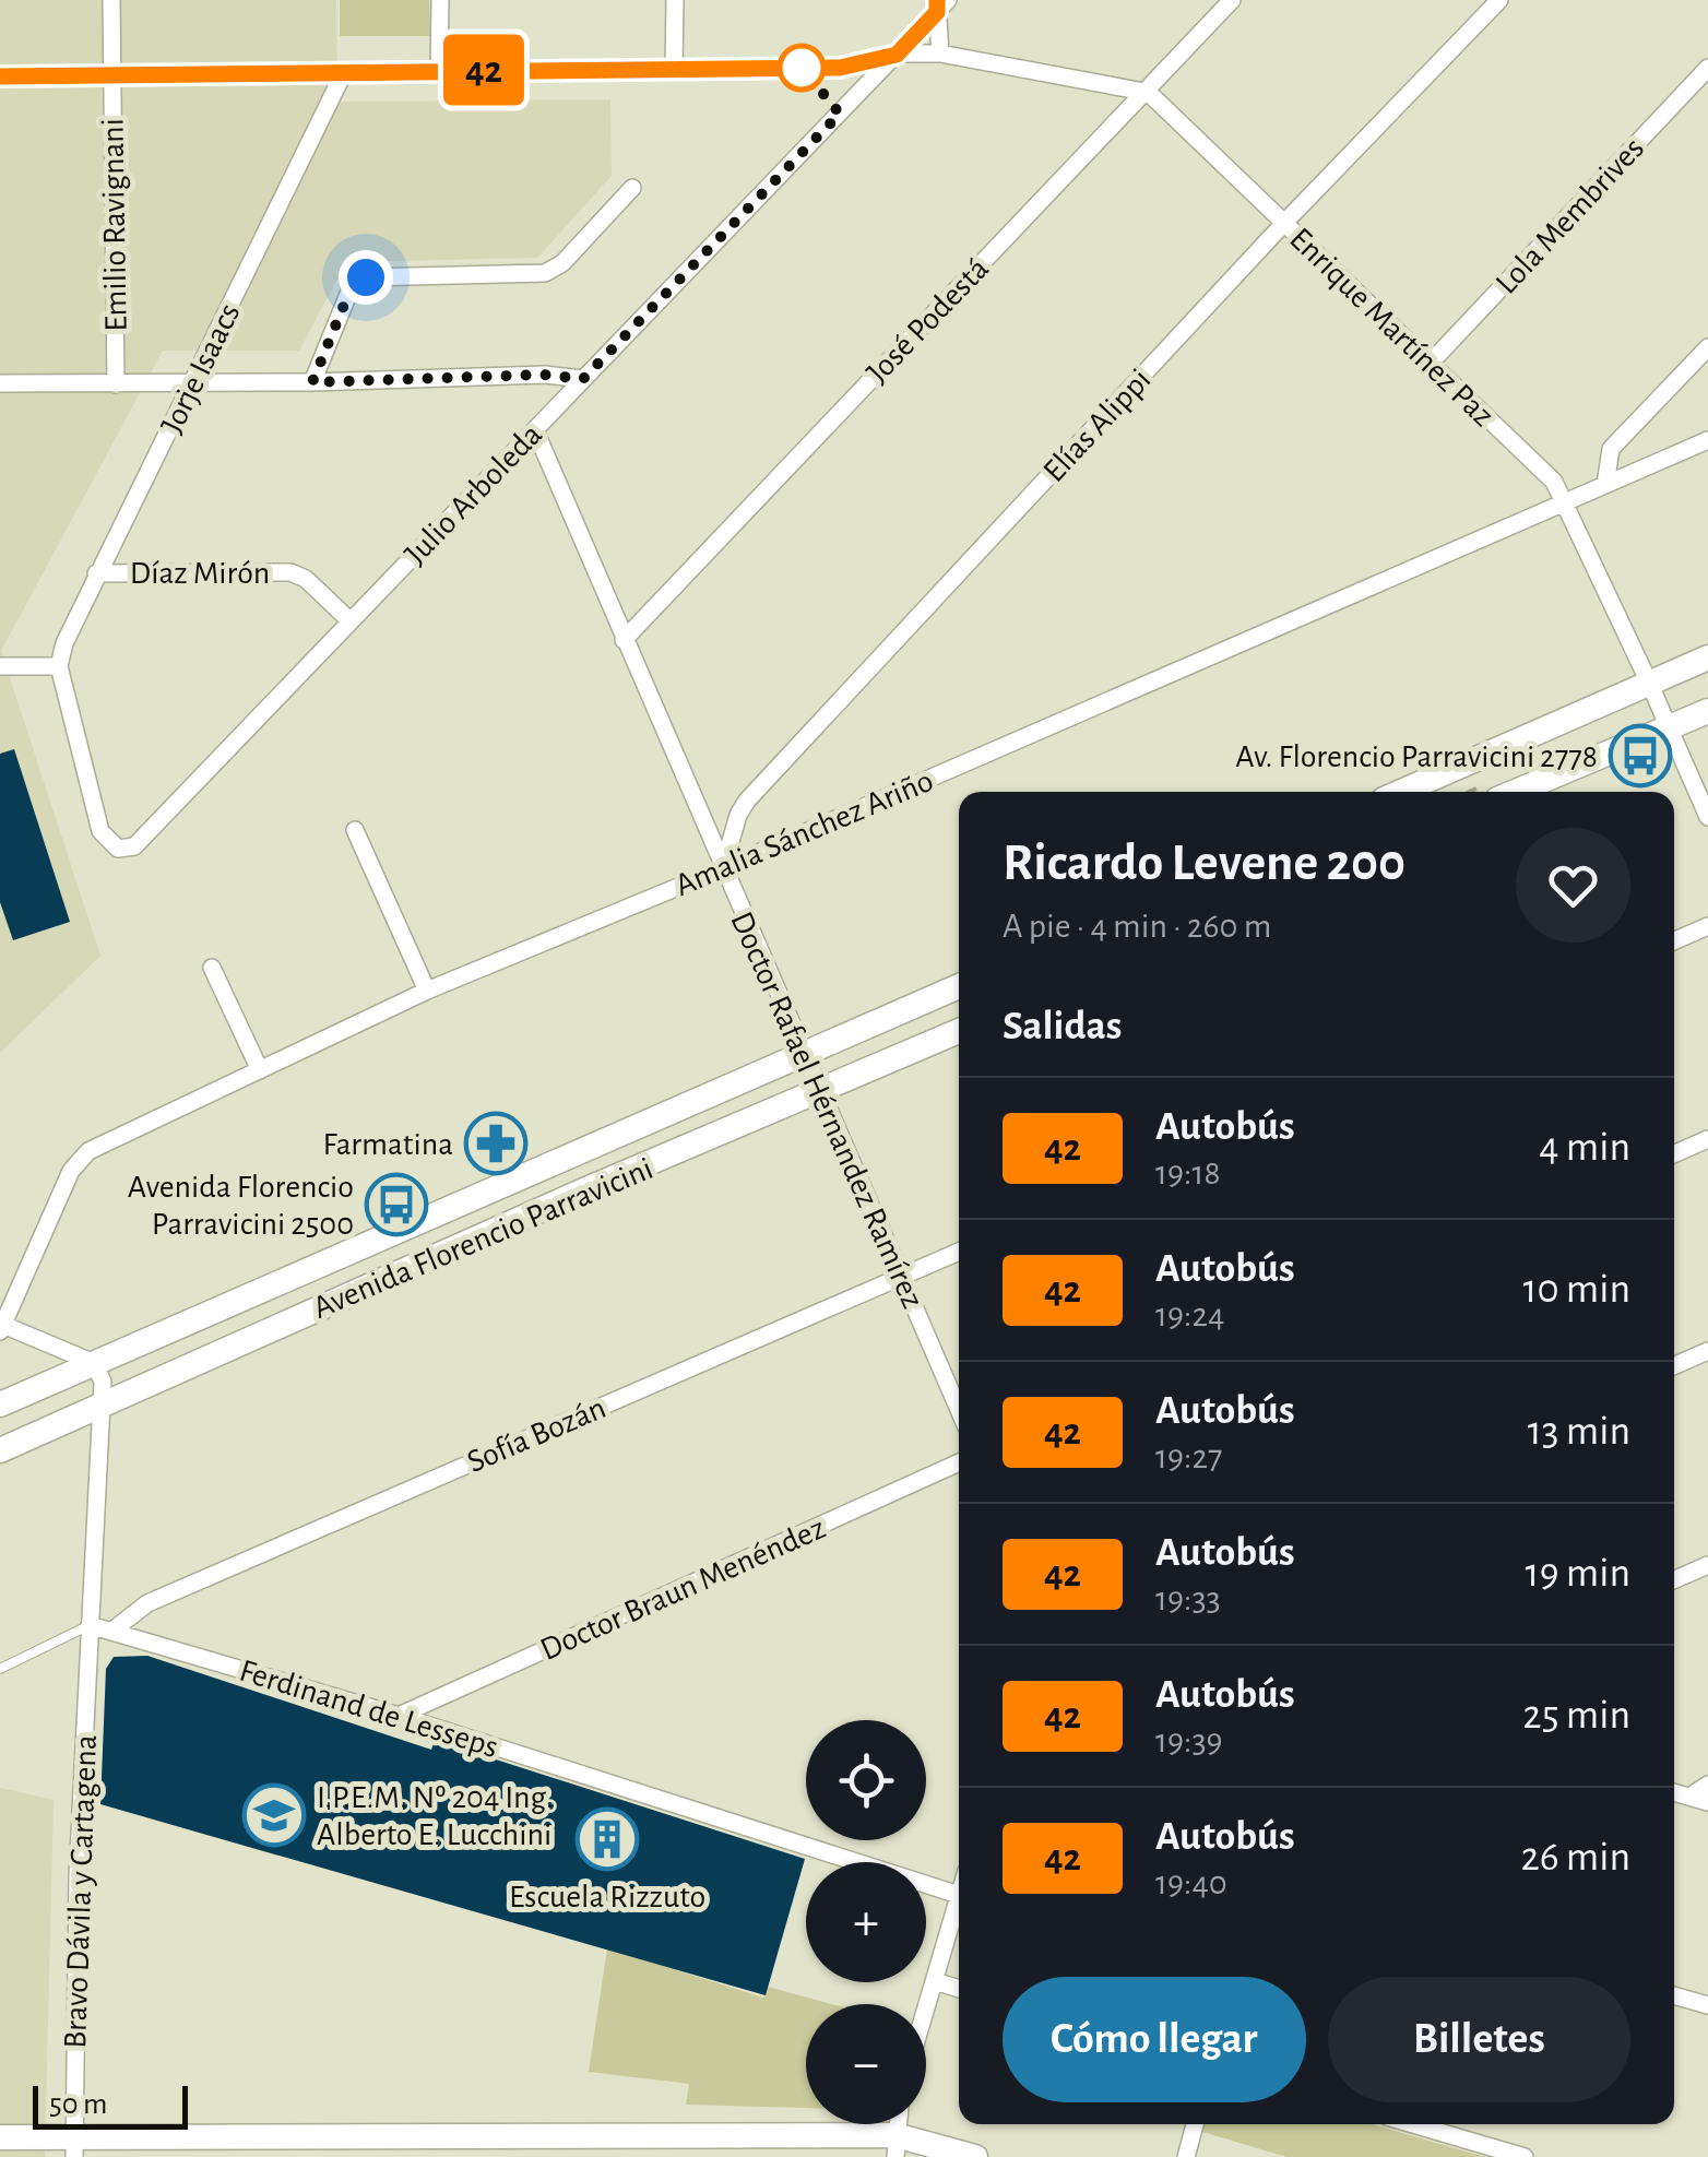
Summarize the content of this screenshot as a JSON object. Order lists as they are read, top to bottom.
{
  "streets": {
    "main road": ["Avenida Florencio Parravicini"],
    "street": [
      "Lola Membrives",
      "Emilio Ravignani",
      "José Podestá",
      "Enrique Martínez Paz",
      "Jorje Isaacs",
      "Elías Alippi",
      "Julio Arboleda",
      "Díaz Mirón",
      "Amalia Sánchez Ariño",
      "Doctor Rafael Hérnandez Ramírez",
      "Sofía Bozán",
      "Doctor Braun Menéndez",
      "Ferdinand de Lesseps",
      "Bravo Dávila y Cartagena"
    ]
  },
  "crossings": [
    ["Lola Membrives", "Enrique Martínez Paz"],
    ["José Podestá", "Enrique Martínez Paz"],
    ["José Podestá", "Doctor Rafael Hérnandez Ramírez"],
    ["Enrique Martínez Paz", "Elías Alippi"],
    ["Enrique Martínez Paz", "Amalia Sánchez Ariño"],
    ["Jorje Isaacs", "Julio Arboleda"],
    ["Jorje Isaacs", "Díaz Mirón"],
    ["Elías Alippi", "Amalia Sánchez Ariño"],
    ["Elías Alippi", "Doctor Rafael Hérnandez Ramírez"],
    ["Julio Arboleda", "Díaz Mirón"],
    ["Julio Arboleda", "Doctor Rafael Hérnandez Ramírez"],
    ["Amalia Sánchez Ariño", "Doctor Rafael Hérnandez Ramírez"],
    ["Doctor Rafael Hérnandez Ramírez", "Avenida Florencio Parravicini"],
    ["Doctor Rafael Hérnandez Ramírez", "Sofía Bozán"],
    ["Avenida Florencio Parravicini", "Bravo Dávila y Cartagena"],
    ["Sofía Bozán", "Ferdinand de Lesseps"],
    ["Doctor Braun Menéndez", "Ferdinand de Lesseps"],
    ["Ferdinand de Lesseps", "Bravo Dávila y Cartagena"]
  ],
  "places": {
    "bus stop": ["Av. Florencio Parravicini 2778", "Avenida Florencio Parravicini 2500"],
    "pharmacy": ["Farmatina"],
    "school or university": ["I.P.E.M. Nº 204 Ing. Alberto E. Lucchini"],
    "building": ["Escuela Rizzuto"]
  },
  "lines": ["bus line 42"],
  "scale_bar": "50 m",
  "page": {
    "on_map": "42",
    "heading": [
      ["Ricardo Levene 200", "A pie · 4 min · 260 m"],
      "Salidas"
    ],
    "list": [
      {
        "mark": "42",
        "name": "Autobús",
        "note": "19:18",
        "value": "4 min"
      },
      {
        "mark": "42",
        "name": "Autobús",
        "note": "19:24",
        "value": "10 min"
      },
      {
        "mark": "42",
        "name": "Autobús",
        "note": "19:27",
        "value": "13 min"
      },
      {
        "mark": "42",
        "name": "Autobús",
        "note": "19:33",
        "value": "19 min"
      },
      {
        "mark": "42",
        "name": "Autobús",
        "note": "19:39",
        "value": "25 min"
      },
      {
        "mark": "42",
        "name": "Autobús",
        "note": "19:40",
        "value": "26 min"
      }
    ],
    "map_buttons": ["+", "−"],
    "buttons": ["Cómo llegar", "Billetes"],
    "scale": "50 m"
  }
}
